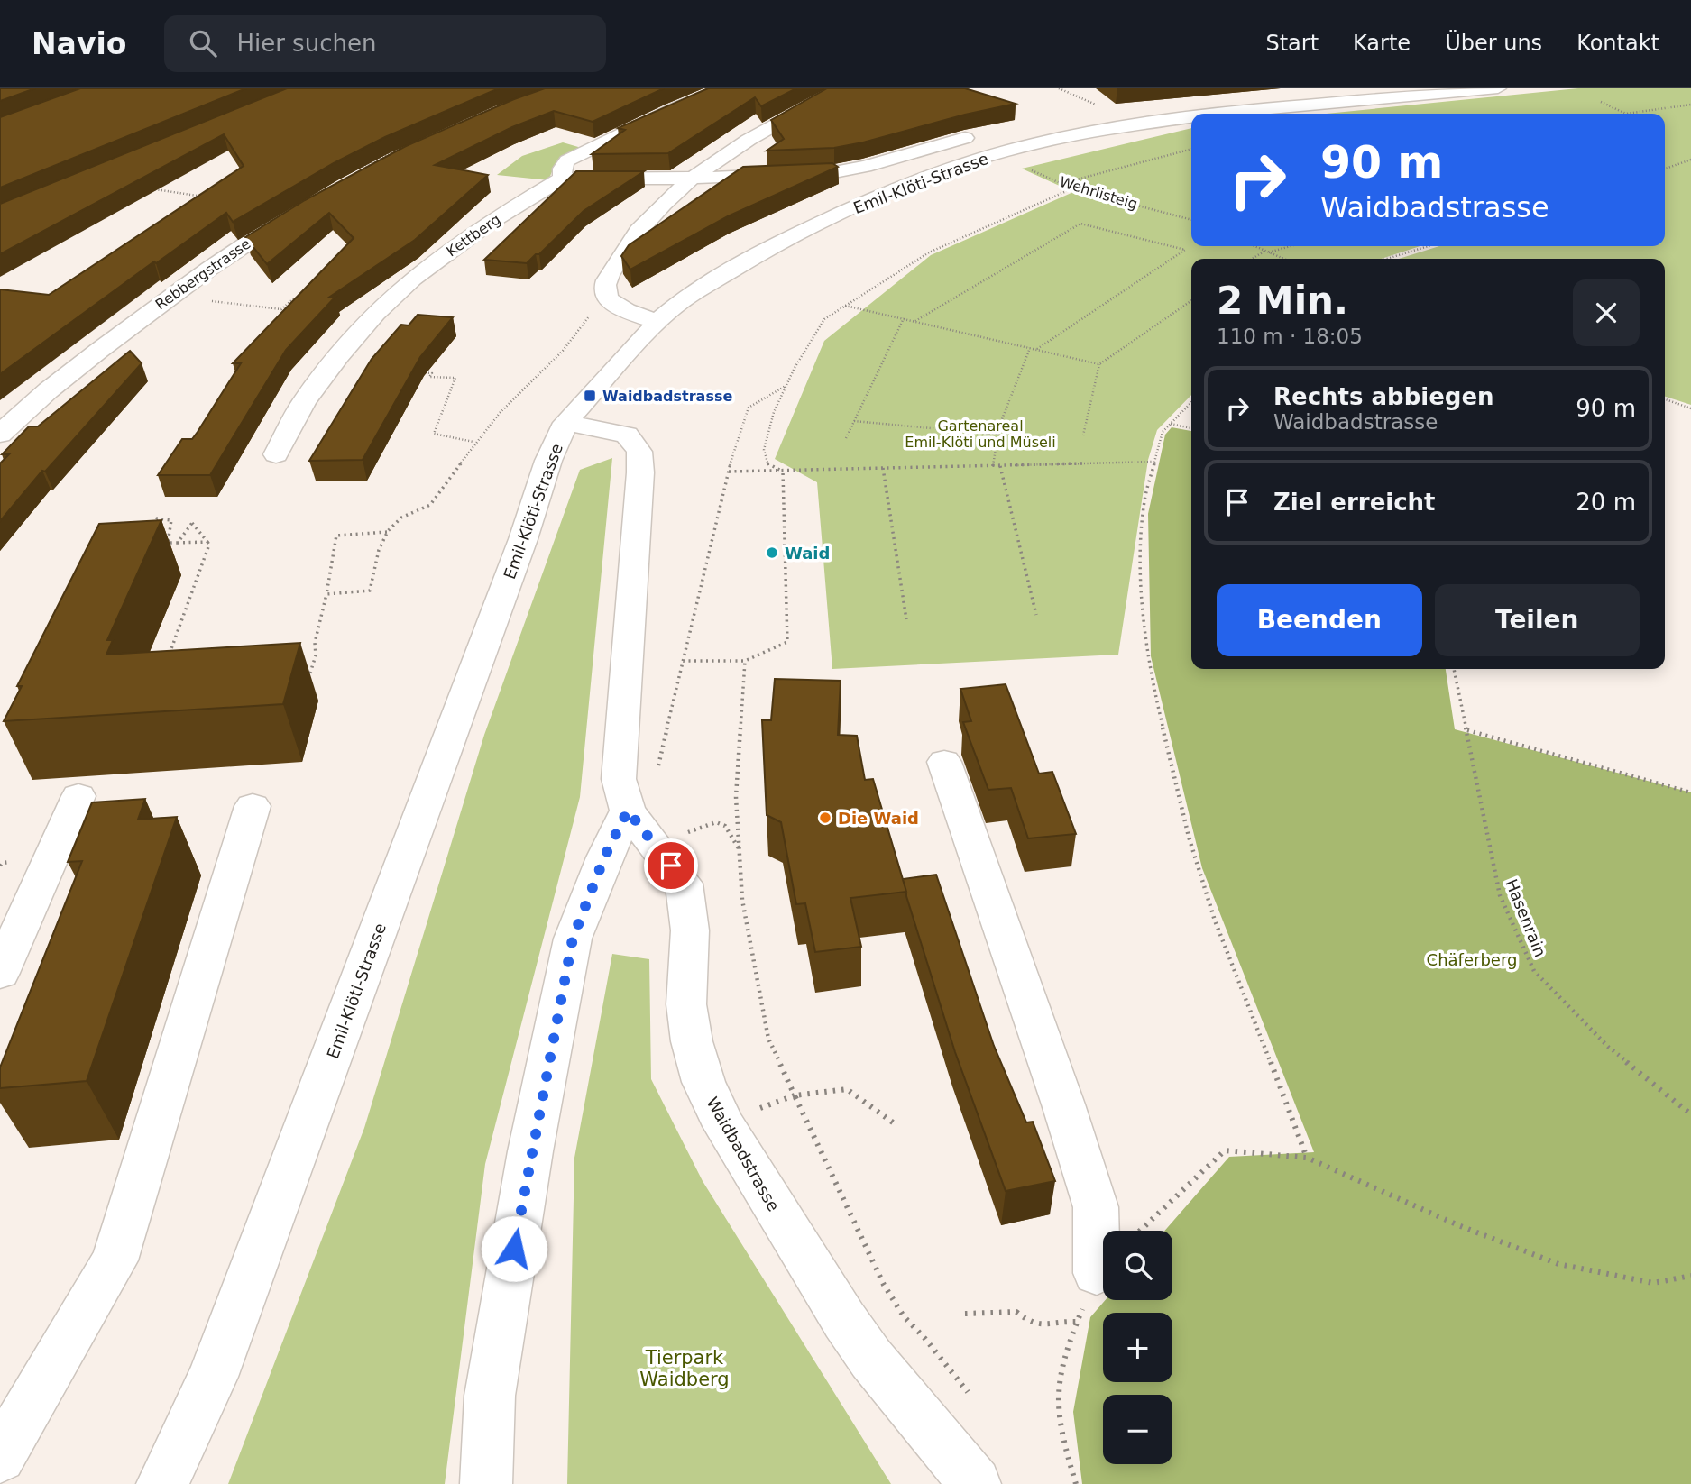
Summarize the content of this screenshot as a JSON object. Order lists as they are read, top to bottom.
{
  "streets": {
    "street": [
      "Emil-Klöti-Strasse",
      "Kettberg",
      "Rebbergstrasse",
      "Waidbadstrasse"
    ],
    "path": ["Wehrlisteig", "Hasenrain"]
  },
  "crossings": [
    ["Emil-Klöti-Strasse", "Waidbadstrasse"]
  ],
  "parks": ["Gartenareal Emil-Klöti und Müseli", "Chäferberg", "Tierpark Waidberg"],
  "places": {
    "transit": ["Waidbadstrasse"],
    "other": ["Waid", "Die Waid"]
  },
  "page": {
    "header": "Navio",
    "search": "Hier suchen",
    "nav": [
      "Start",
      "Karte",
      "Über uns",
      "Kontakt"
    ],
    "turn": ["90 m", "Waidbadstrasse"],
    "heading": ["2 Min.", "110 m · 18:05"],
    "list": [
      {
        "name": "Rechts abbiegen",
        "note": "Waidbadstrasse",
        "value": "90 m"
      },
      {
        "name": "Ziel erreicht",
        "value": "20 m"
      }
    ],
    "buttons": ["Beenden", "Teilen"],
    "map_buttons": ["+", "−"]
  }
}
